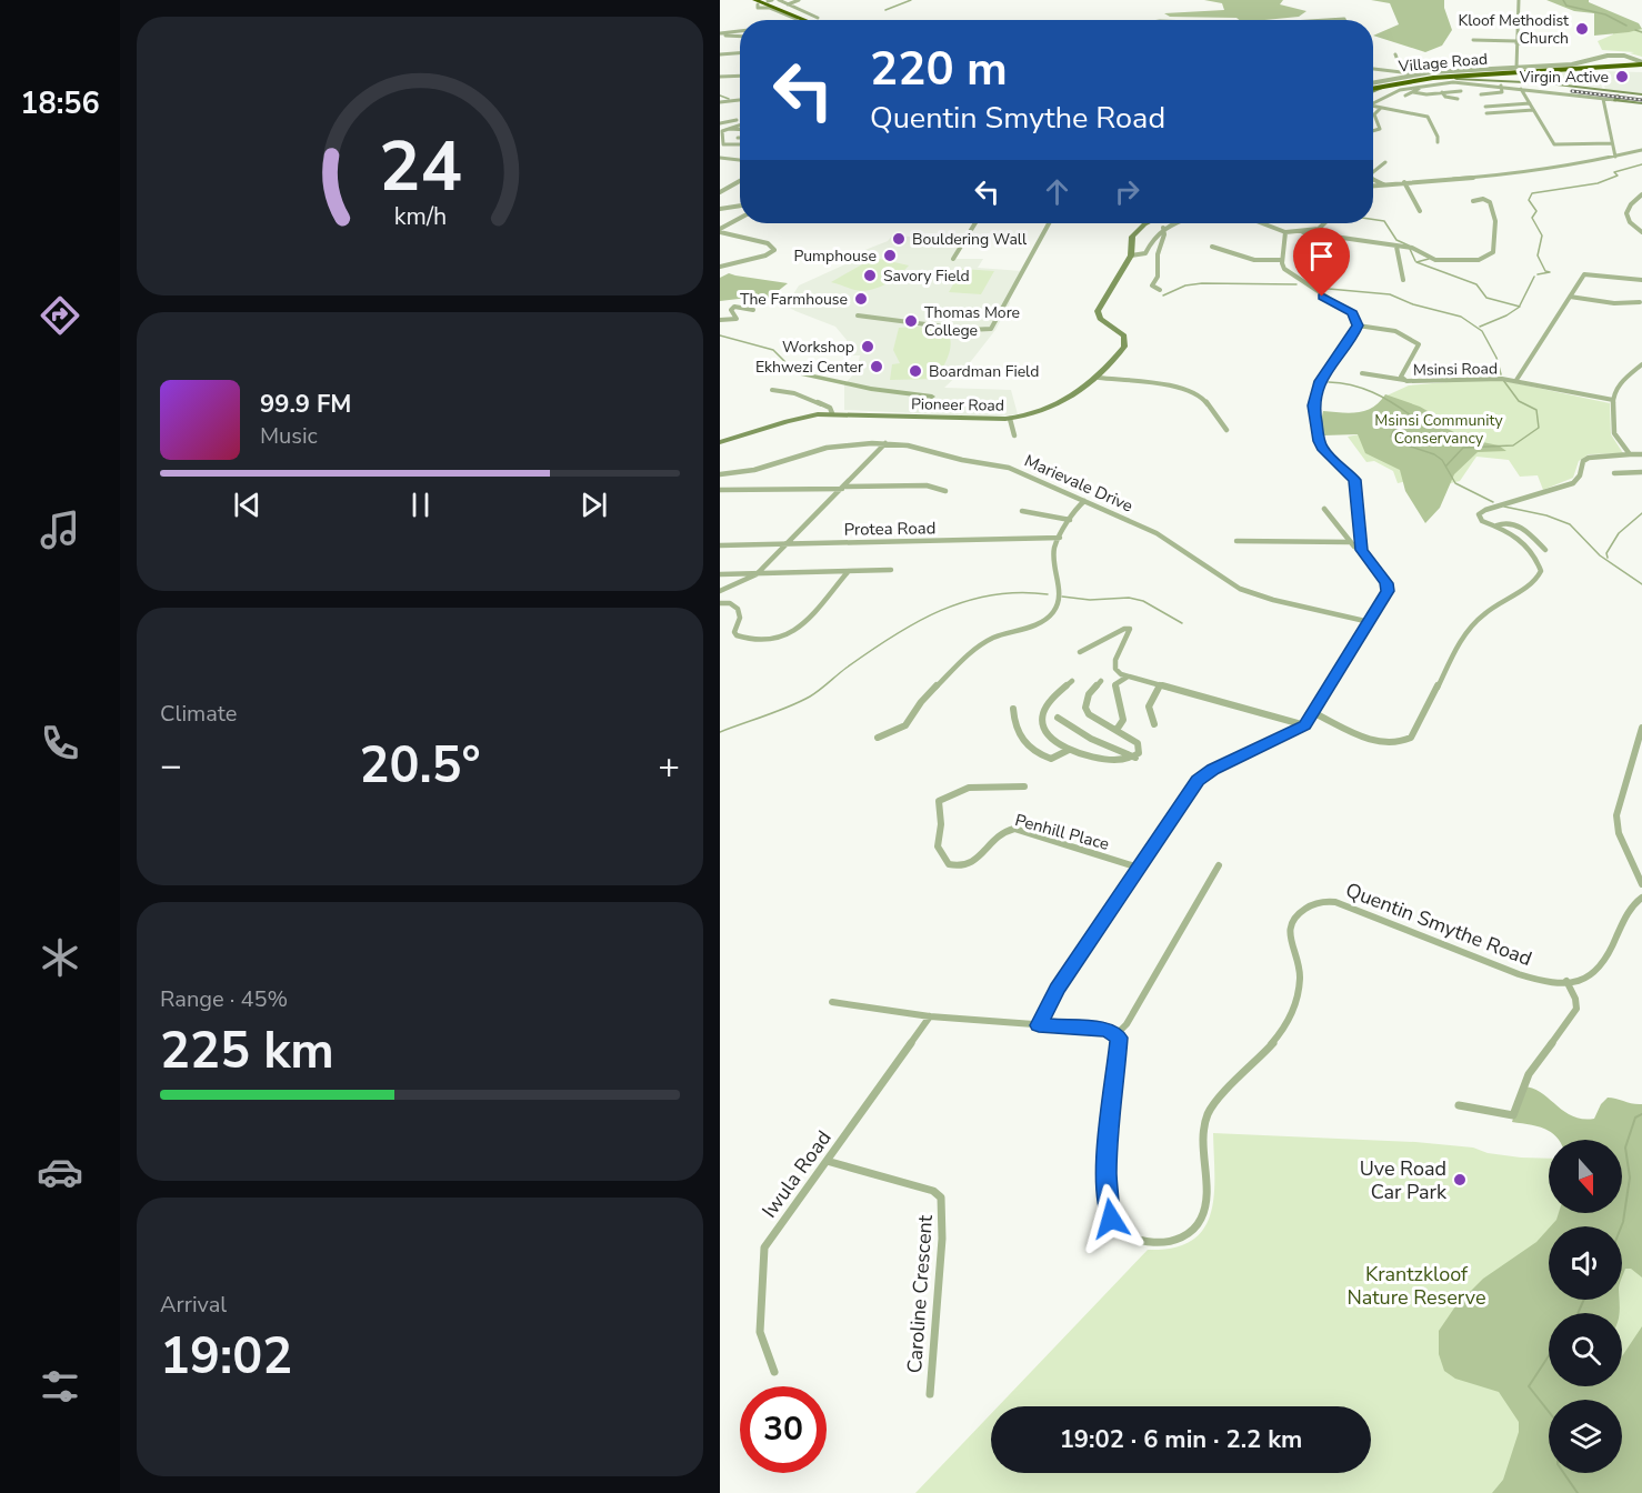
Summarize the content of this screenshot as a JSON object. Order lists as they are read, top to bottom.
{
  "streets": {
    "main road": ["Pioneer Road"],
    "street": [
      "Village Road",
      "Msinsi Road",
      "Marievale Drive",
      "Protea Road",
      "Penhill Place",
      "Quentin Smythe Road",
      "Iwula Road",
      "Caroline Crescent"
    ]
  },
  "crossings": [
    ["Iwula Road", "Caroline Crescent"]
  ],
  "parks": ["Msinsi Community Conservancy", "Krantzkloof Nature Reserve"],
  "places": [
    "Kloof Methodist Church",
    "Virgin Active",
    "Bouldering Wall",
    "Pumphouse",
    "Savory Field",
    "The Farmhouse",
    "Thomas More College",
    "Workshop",
    "Ekhwezi Center",
    "Boardman Field",
    "Uve Road Car Park"
  ],
  "north": "bottom",
  "page": {
    "tabs": "18:56",
    "turn": ["220 m", "Quentin Smythe Road"],
    "song": ["99.9 FM", "Music"],
    "tile": [
      "Climate",
      ["Range · 45%", "225 km"],
      ["Arrival", "19:02"]
    ],
    "heat": ["−", "20.5°", "+"],
    "limit": "30",
    "trip": "19:02 · 6 min · 2.2 km",
    "gauge": ["24", "km/h"]
  }
}
